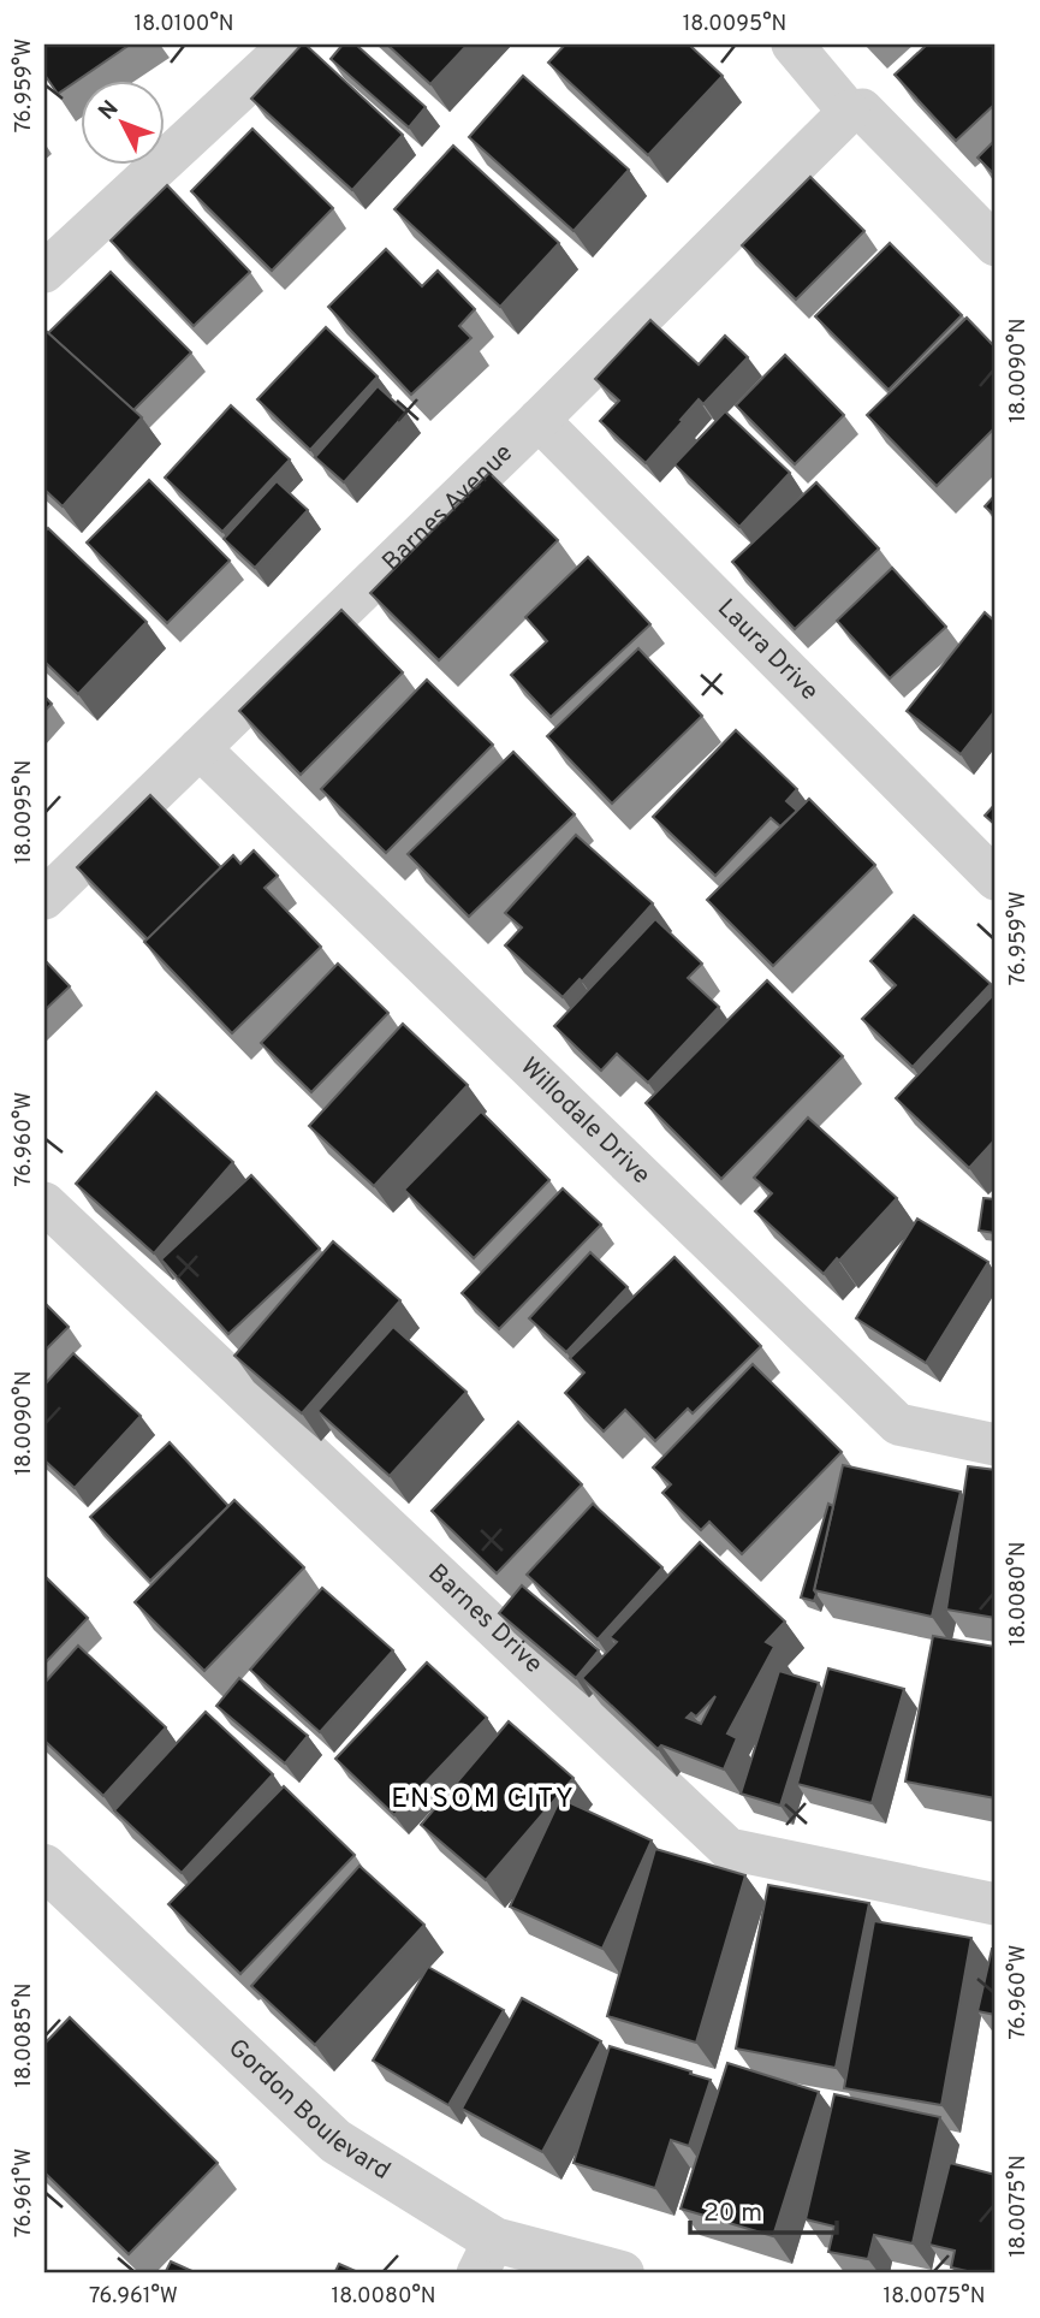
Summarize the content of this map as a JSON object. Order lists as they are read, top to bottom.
{
  "streets": {
    "street": [
      "Barnes Avenue",
      "Laura Drive",
      "Willodale Drive",
      "Barnes Drive",
      "Gordon Boulevard"
    ]
  },
  "crossings": [
    ["Barnes Avenue", "Laura Drive"],
    ["Barnes Avenue", "Willodale Drive"]
  ],
  "districts": ["ENSOM CITY"],
  "scale_bar": "20 m",
  "north": "top left",
  "coordinates": [
    "18.0100°N",
    "18.0095°N",
    "76.959°W",
    "18.0090°N",
    "76.960°W",
    "18.0080°N",
    "18.0085°N",
    "76.961°W",
    "18.0075°N"
  ]
}
